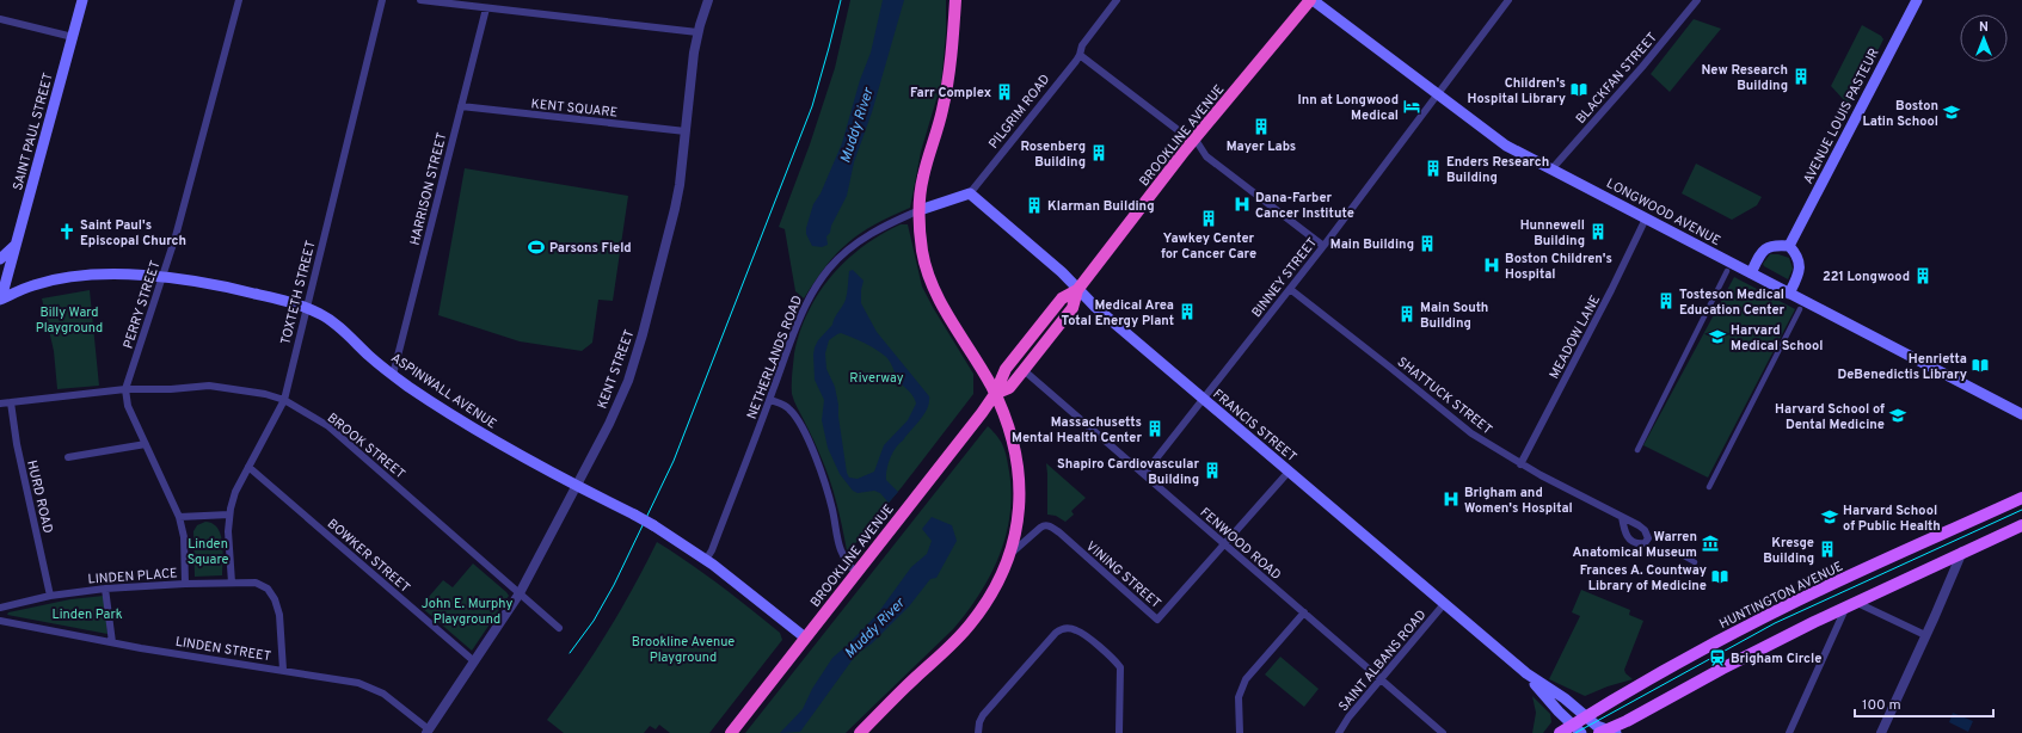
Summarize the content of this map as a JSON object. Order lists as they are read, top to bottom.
{
  "streets": {
    "highway": ["BROOKLINE AVENUE"],
    "main road": [
      "AVENUE LOUIS PASTEUR",
      "SAINT PAUL STREET",
      "LONGWOOD AVENUE",
      "ASPINWALL AVENUE",
      "FRANCIS STREET",
      "HUNTINGTON AVENUE"
    ],
    "street": [
      "BLACKFAN STREET",
      "KENT SQUARE",
      "PILGRIM ROAD",
      "HARRISON STREET",
      "BINNEY STREET",
      "TOXTETH STREET",
      "PERRY STREET",
      "MEADOW LANE",
      "NETHERLANDS ROAD",
      "KENT STREET",
      "SHATTUCK STREET",
      "BROOK STREET",
      "HURD ROAD",
      "FENWOOD ROAD",
      "BOWKER STREET",
      "VINING STREET",
      "LINDEN PLACE",
      "LINDEN STREET",
      "SAINT ALBANS ROAD"
    ]
  },
  "crossings": [
    ["BLACKFAN STREET", "LONGWOOD AVENUE"],
    ["KENT SQUARE", "HARRISON STREET"],
    ["KENT SQUARE", "KENT STREET"],
    ["PILGRIM ROAD", "FRANCIS STREET"],
    ["SAINT PAUL STREET", "ASPINWALL AVENUE"],
    ["BROOKLINE AVENUE", "LONGWOOD AVENUE"],
    ["BROOKLINE AVENUE", "ASPINWALL AVENUE"],
    ["BROOKLINE AVENUE", "FRANCIS STREET"],
    ["BROOKLINE AVENUE", "FENWOOD ROAD"],
    ["HARRISON STREET", "ASPINWALL AVENUE"],
    ["LONGWOOD AVENUE", "BINNEY STREET"],
    ["LONGWOOD AVENUE", "MEADOW LANE"],
    ["BINNEY STREET", "SHATTUCK STREET"],
    ["BINNEY STREET", "FRANCIS STREET"],
    ["BINNEY STREET", "FENWOOD ROAD"],
    ["TOXTETH STREET", "ASPINWALL AVENUE"],
    ["TOXTETH STREET", "BROOK STREET"],
    ["TOXTETH STREET", "BOWKER STREET"],
    ["TOXTETH STREET", "LINDEN PLACE"],
    ["PERRY STREET", "ASPINWALL AVENUE"],
    ["PERRY STREET", "BROOK STREET"],
    ["MEADOW LANE", "SHATTUCK STREET"],
    ["NETHERLANDS ROAD", "ASPINWALL AVENUE"],
    ["KENT STREET", "ASPINWALL AVENUE"],
    ["KENT STREET", "BROOK STREET"],
    ["KENT STREET", "BOWKER STREET"],
    ["KENT STREET", "LINDEN STREET"],
    ["FRANCIS STREET", "VINING STREET"],
    ["FRANCIS STREET", "HUNTINGTON AVENUE"],
    ["FRANCIS STREET", "SAINT ALBANS ROAD"],
    ["BROOK STREET", "HURD ROAD"],
    ["HURD ROAD", "LINDEN PLACE"],
    ["FENWOOD ROAD", "VINING STREET"],
    ["FENWOOD ROAD", "SAINT ALBANS ROAD"],
    ["LINDEN PLACE", "LINDEN STREET"]
  ],
  "water": ["Muddy River"],
  "parks": [
    "Billy Ward Playground",
    "Riverway",
    "Linden Square",
    "John E. Murphy Playground",
    "Linden Park",
    "Brookline Avenue Playground"
  ],
  "places": {
    "building": [
      "New Research Building",
      "Farr Complex",
      "Mayer Labs",
      "Rosenberg Building",
      "Enders Research Building",
      "Klarman Building",
      "Yawkey Center for Cancer Care",
      "Hunnewell Building",
      "Main Building",
      "221 Longwood",
      "Tosteson Medical Education Center",
      "Medical Area Total Energy Plant",
      "Main South Building",
      "Massachusetts Mental Health Center",
      "Shapiro Cardiovascular Building",
      "Kresge Building"
    ],
    "library": ["Children's Hospital Library", "Henrietta DeBenedictis Library", "Frances A. Countway Library of Medicine"],
    "hotel": ["Inn at Longwood Medical"],
    "school or university": [
      "Boston Latin School",
      "Harvard Medical School",
      "Harvard School of Dental Medicine",
      "Harvard School of Public Health"
    ],
    "hospital": ["Dana-Farber Cancer Institute", "Boston Children's Hospital", "Brigham and Women's Hospital"],
    "church": ["Saint Paul's Episcopal Church"],
    "sports": ["Parsons Field"],
    "museum": ["Warren Anatomical Museum"],
    "station": ["Brigham Circle"]
  },
  "scale_bar": "100 m",
  "north": "top"
}
